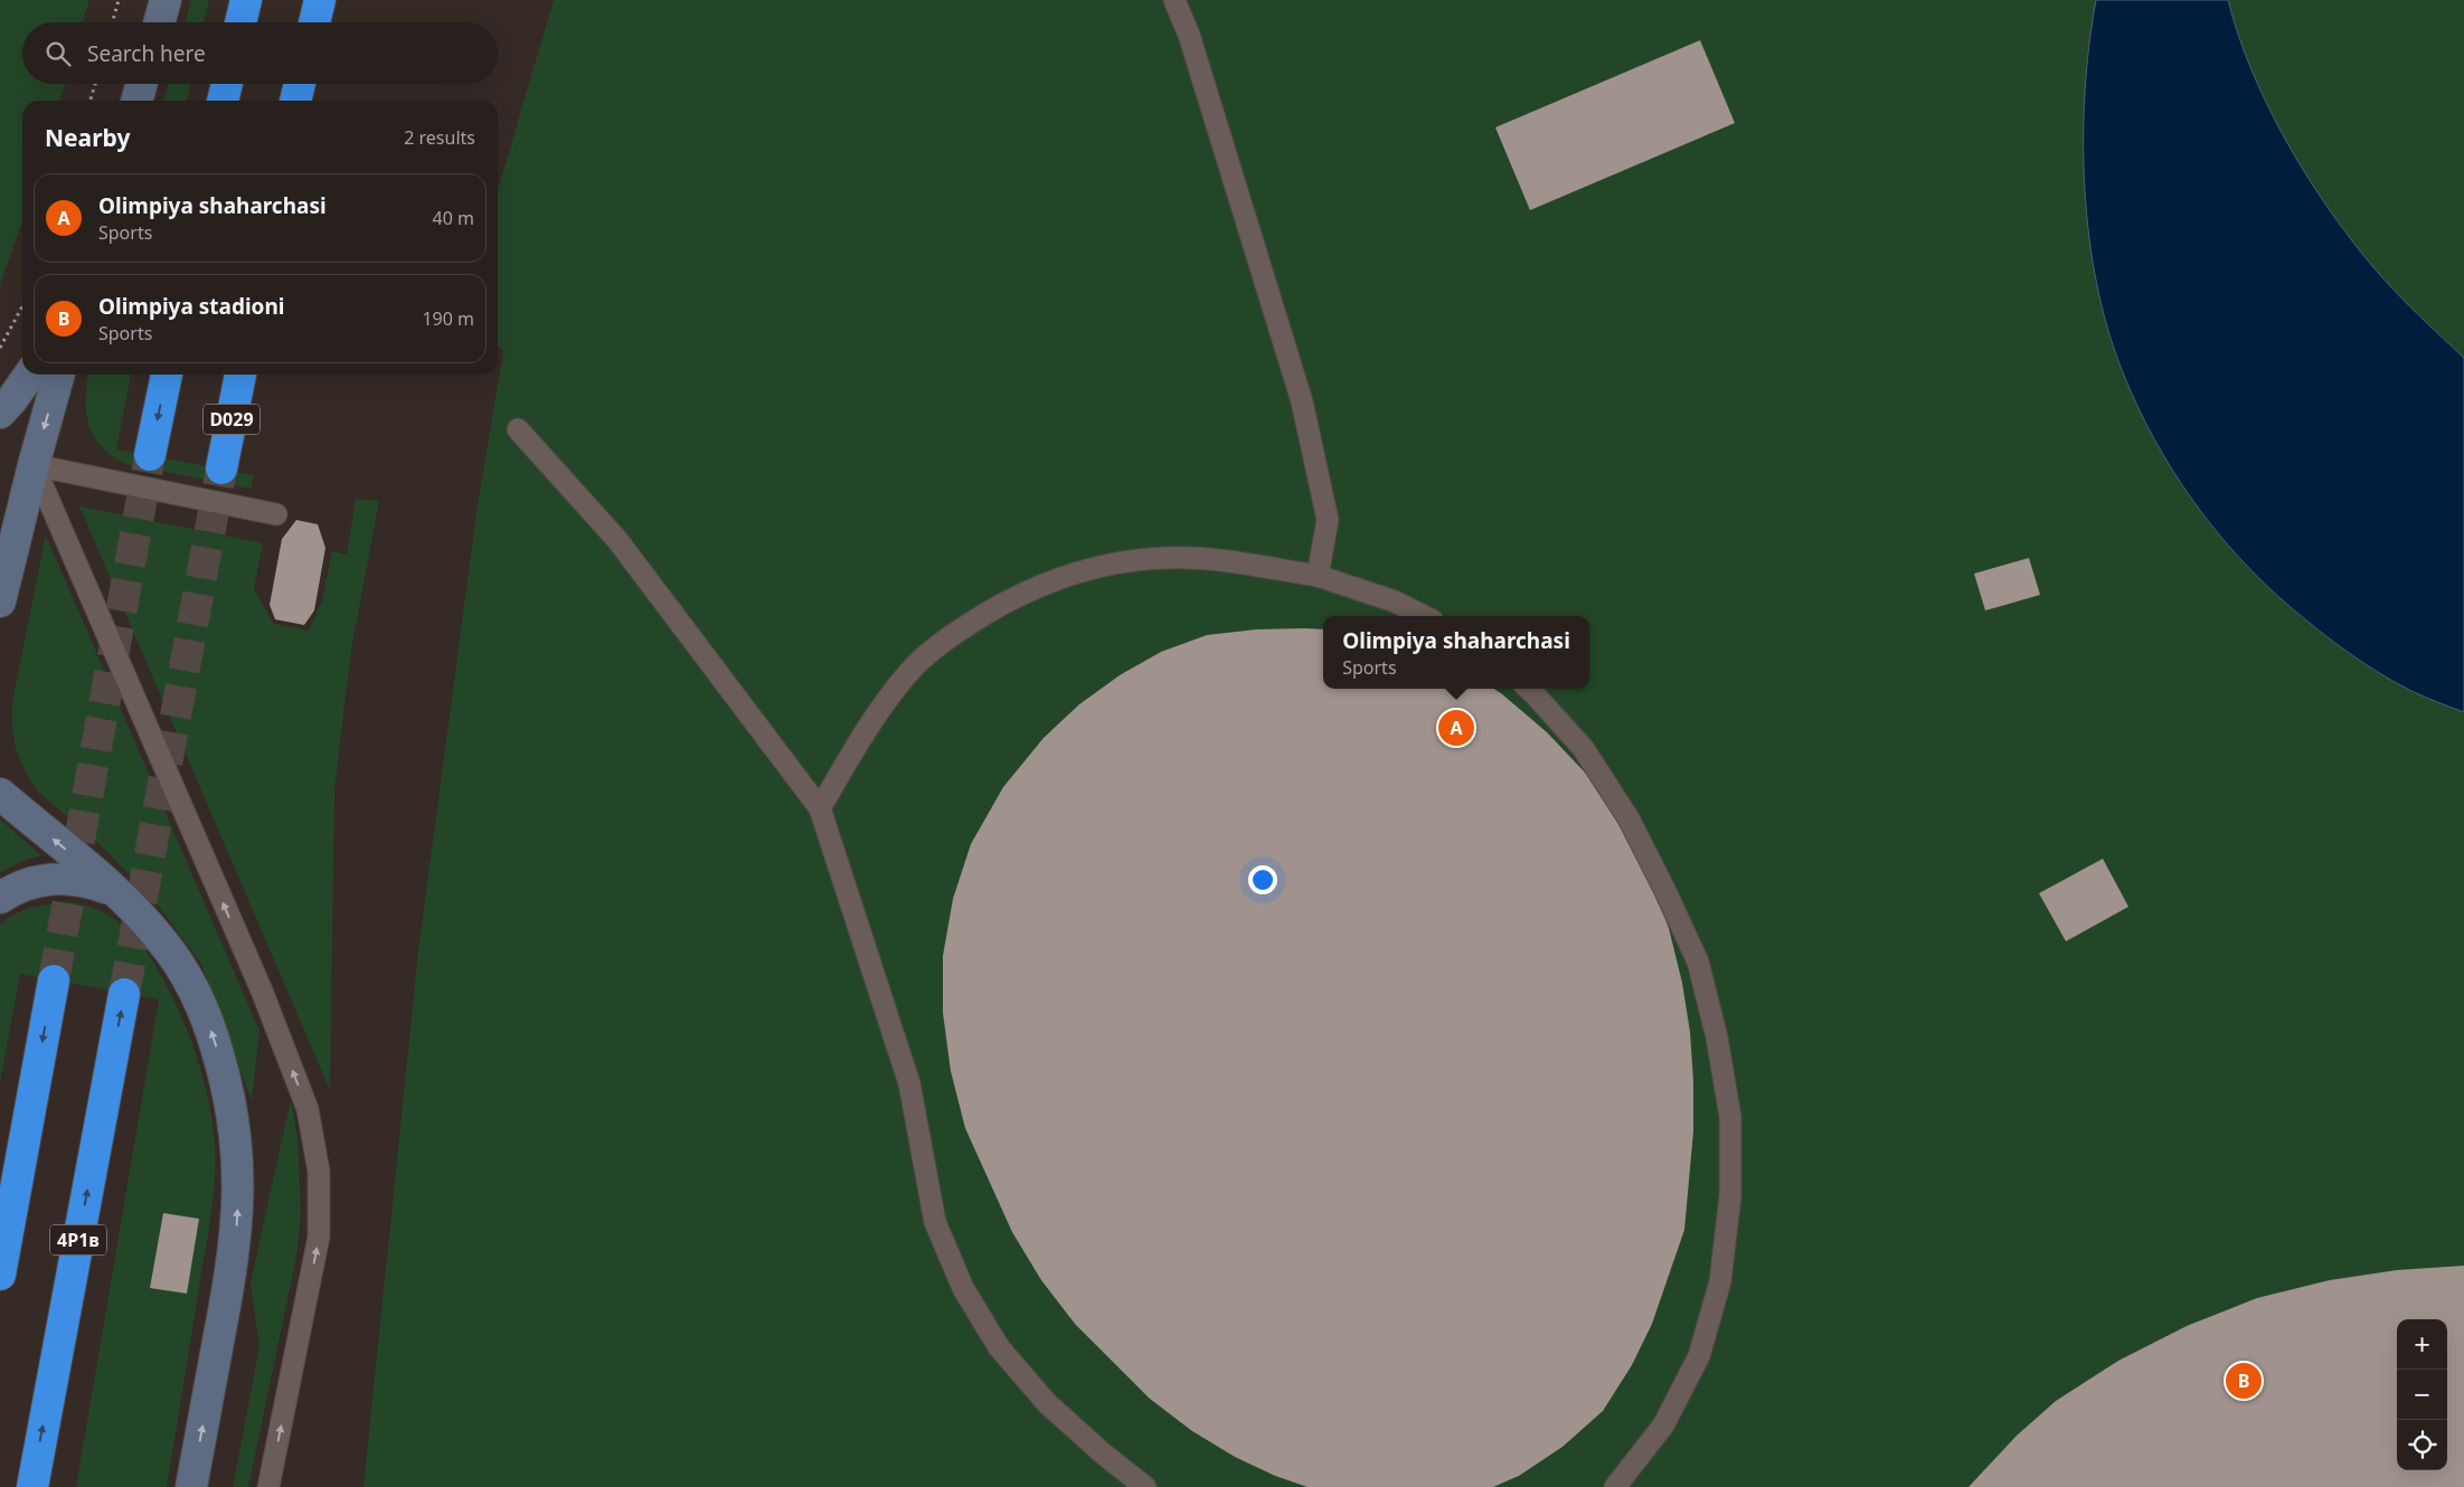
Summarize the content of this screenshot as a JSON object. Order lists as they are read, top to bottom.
{
  "streets": {
    "highway": ["D029", "4Р1в"]
  },
  "page": {
    "search": "Search here",
    "heading": ["Nearby", "2 results"],
    "list": [
      {
        "mark": "A",
        "name": "Olimpiya shaharchasi",
        "note": "Sports",
        "value": "40 m"
      },
      {
        "mark": "B",
        "name": "Olimpiya stadioni",
        "note": "Sports",
        "value": "190 m"
      }
    ],
    "popup": ["Olimpiya shaharchasi", "Sports"],
    "pins": ["A", "B"],
    "map_buttons": ["+", "−"]
  }
}
